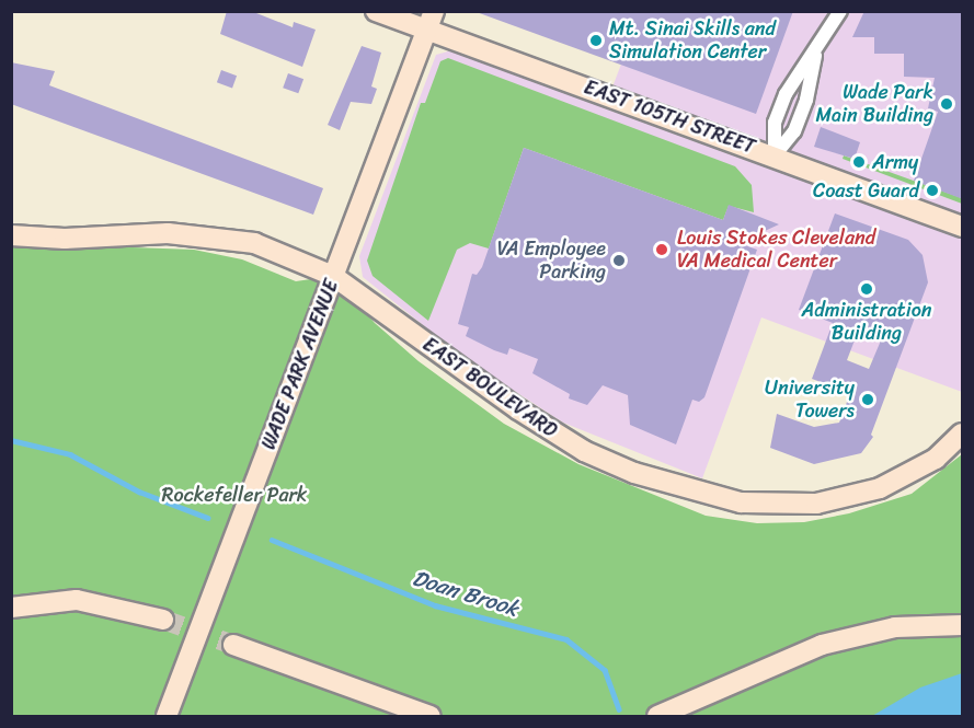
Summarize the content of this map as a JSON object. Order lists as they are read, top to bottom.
{
  "streets": {
    "street": ["EAST 105TH STREET", "WADE PARK AVENUE", "EAST BOULEVARD"]
  },
  "crossings": [
    ["EAST 105TH STREET", "WADE PARK AVENUE"],
    ["WADE PARK AVENUE", "EAST BOULEVARD"]
  ],
  "water": ["Doan Brook"],
  "parks": ["Rockefeller Park"],
  "places": [
    "Mt. Sinai Skills and Simulation Center",
    "Wade Park Main Building",
    "Army",
    "Coast Guard",
    "Louis Stokes Cleveland VA Medical Center",
    "VA Employee Parking",
    "Administration Building",
    "University Towers"
  ]
}
